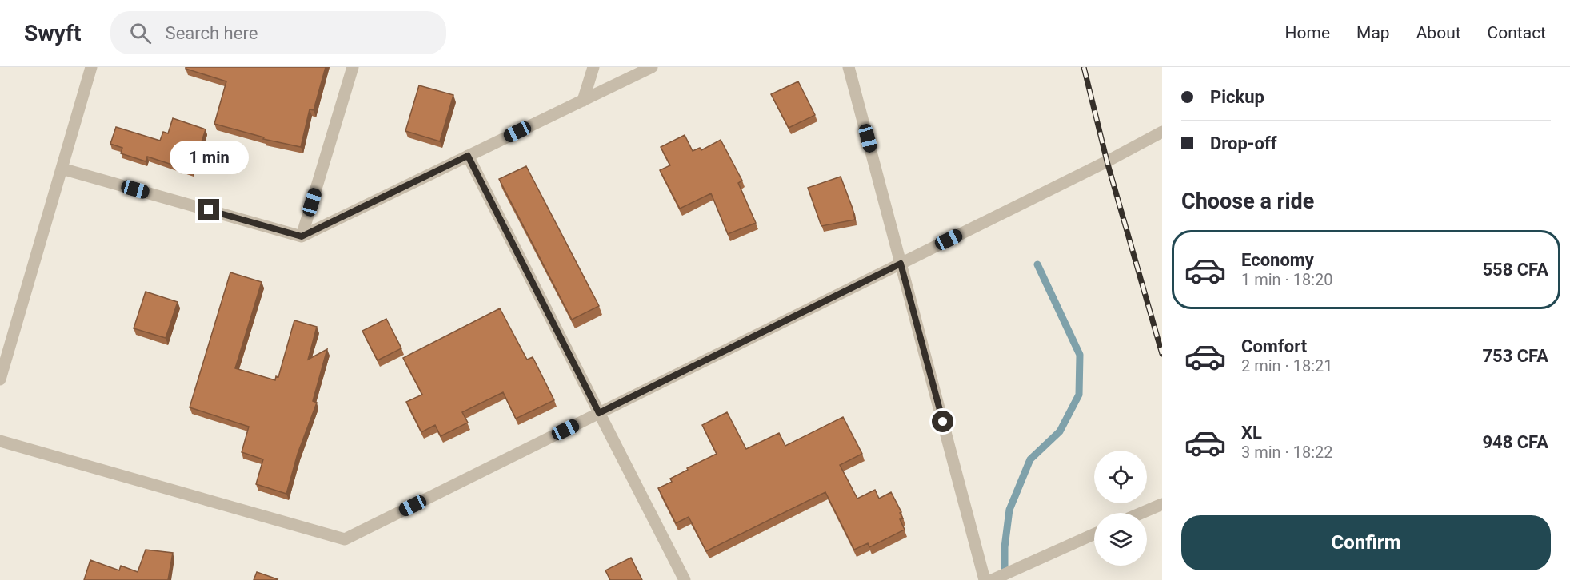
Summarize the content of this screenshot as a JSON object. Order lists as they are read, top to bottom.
{
  "page": {
    "header": "Swyft",
    "search": "Search here",
    "nav": [
      "Home",
      "Map",
      "About",
      "Contact"
    ],
    "banner": ["Pickup", "Drop-off"],
    "bubble": "1 min",
    "heading": "Choose a ride",
    "list": [
      {
        "name": "Economy",
        "note": "1 min · 18:20",
        "value": "558 CFA"
      },
      {
        "name": "Comfort",
        "note": "2 min · 18:21",
        "value": "753 CFA"
      },
      {
        "name": "XL",
        "note": "3 min · 18:22",
        "value": "948 CFA"
      }
    ],
    "buttons": "Confirm"
  }
}
